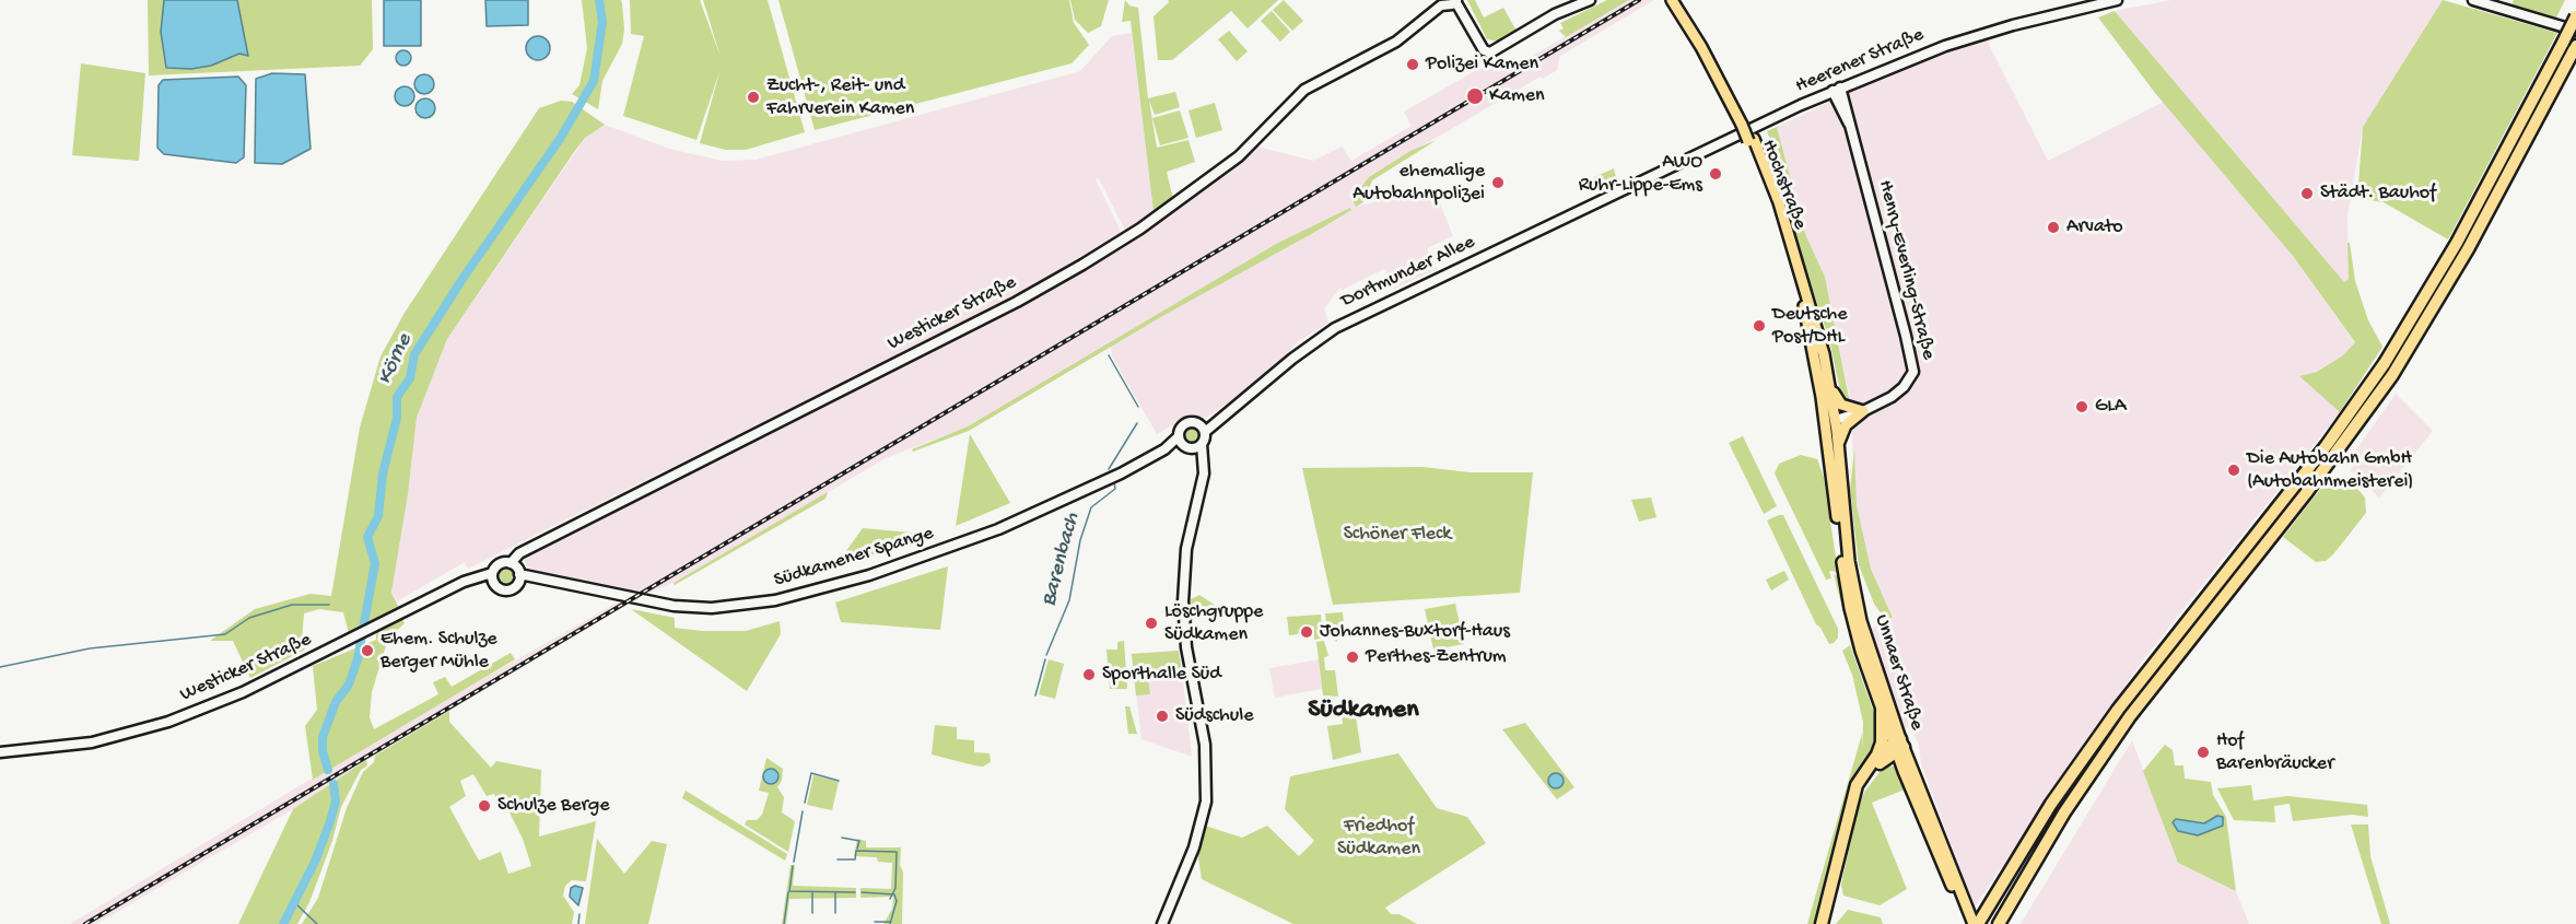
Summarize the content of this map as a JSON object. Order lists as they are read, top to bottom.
{
  "streets": {
    "main road": ["Hochstraße", "Unnaer Straße"],
    "street": [
      "Heerener Straße",
      "Henry-Everling-Straße",
      "Dortmunder Allee",
      "Westicker Straße",
      "Südkamener Spange"
    ]
  },
  "crossings": [
    ["Heerener Straße", "Henry-Everling-Straße"],
    ["Heerener Straße", "Dortmunder Allee"],
    ["Hochstraße", "Unnaer Straße"],
    ["Henry-Everling-Straße", "Unnaer Straße"],
    ["Dortmunder Allee", "Südkamener Spange"],
    ["Westicker Straße", "Südkamener Spange"]
  ],
  "districts": ["Südkamen"],
  "water": ["Körne", "Barenbach"],
  "parks": ["Schöner Fleck", "Friedhof Südkamen"],
  "places": [
    "Polizei Kamen",
    "Kamen",
    "Zucht-, Reit- und Fahrverein Kamen",
    "AWO Ruhr-Lippe-Ems",
    "ehemalige Autobahnpolizei",
    "Städt. Bauhof",
    "Arvato",
    "Deutsche Post/DHL",
    "GLA",
    "Die Autobahn GmbH (Autobahnmeisterei)",
    "Löschgruppe Südkamen",
    "Johannes-Buxtorf-Haus",
    "Ehem. Schulze Berger Mühle",
    "Perthes-Zentrum",
    "Sporthalle Süd",
    "Südschule",
    "Hof Barenbräucker",
    "Schulze Berge"
  ]
}
